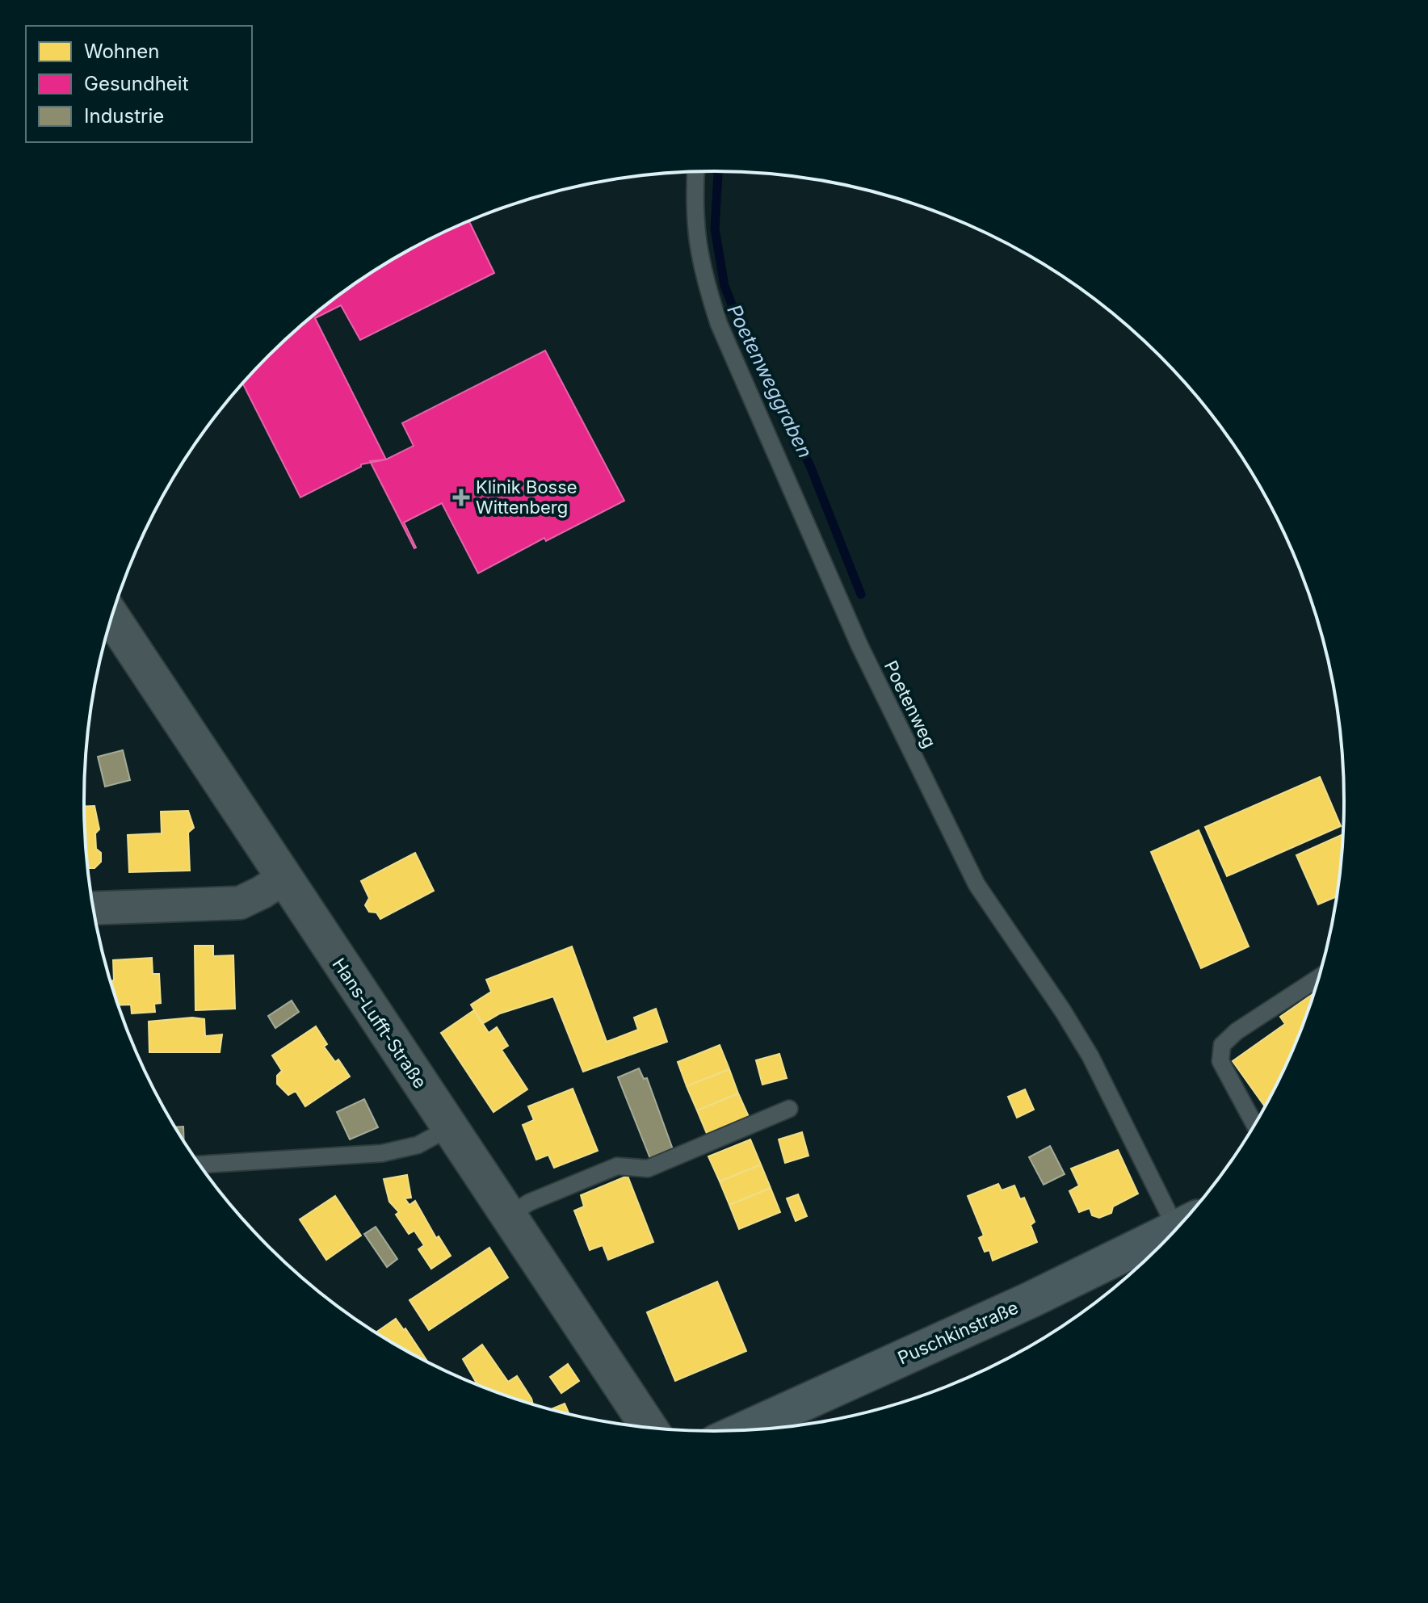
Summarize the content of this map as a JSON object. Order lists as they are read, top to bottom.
{
  "streets": {
    "main road": ["Puschkinstraße"],
    "street": ["Hans-Lufft-Straße"],
    "lane": ["Poetenweg"]
  },
  "water": ["Poetenweggraben"],
  "places": {
    "health": ["Klinik Bosse Wittenberg"]
  },
  "legend": ["Wohnen", "Gesundheit", "Industrie"]
}
